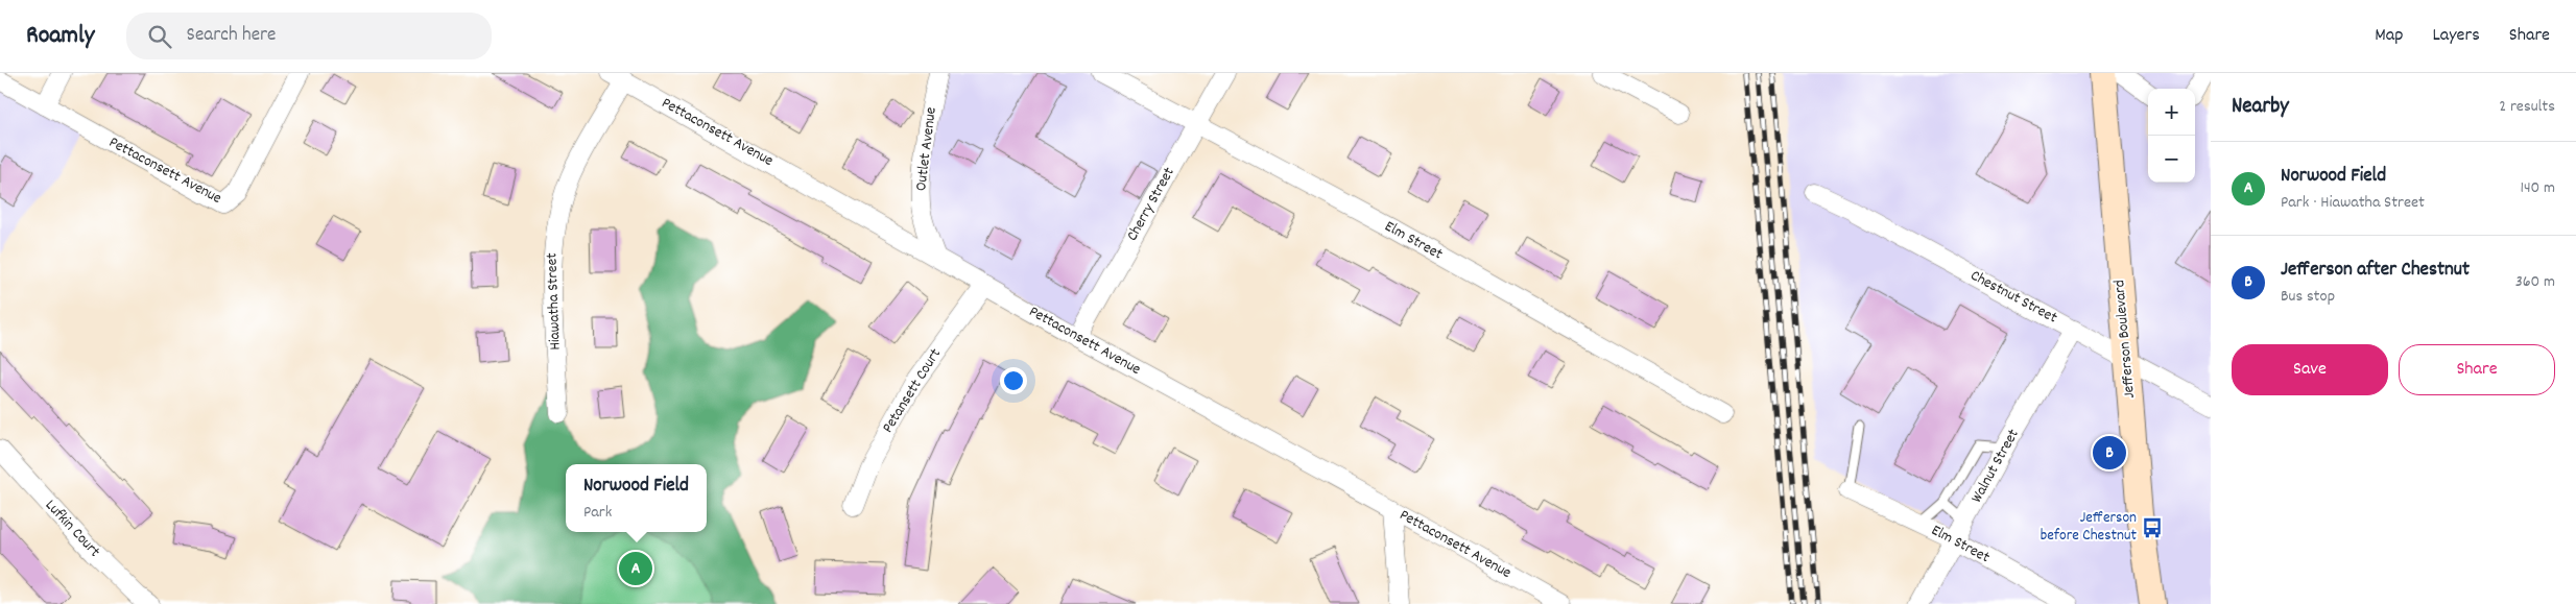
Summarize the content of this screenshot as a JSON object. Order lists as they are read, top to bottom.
{
  "streets": {
    "main road": ["Jefferson Boulevard"],
    "street": [
      "Pettaconsett Avenue",
      "Outlet Avenue",
      "Cherry Street",
      "Elm Street",
      "Chestnut Street",
      "Hiawatha Street",
      "Petansett Court",
      "Walnut Street",
      "Lufkin Court"
    ]
  },
  "crossings": [
    ["Pettaconsett Avenue", "Outlet Avenue"],
    ["Pettaconsett Avenue", "Cherry Street"],
    ["Pettaconsett Avenue", "Hiawatha Street"],
    ["Pettaconsett Avenue", "Petansett Court"],
    ["Cherry Street", "Elm Street"],
    ["Elm Street", "Walnut Street"],
    ["Chestnut Street", "Jefferson Boulevard"],
    ["Chestnut Street", "Walnut Street"]
  ],
  "places": {
    "bus stop": ["Jefferson before Chestnut"]
  },
  "page": {
    "header": "Roamly",
    "search": "Search here",
    "nav": ["Map", "Layers", "Share"],
    "heading": ["Nearby", "2 results"],
    "map_buttons": ["+", "−"],
    "list": [
      {
        "mark": "A",
        "name": "Norwood Field",
        "note": "Park · Hiawatha Street",
        "value": "140 m"
      },
      {
        "mark": "B",
        "name": "Jefferson after Chestnut",
        "note": "Bus stop",
        "value": "360 m"
      }
    ],
    "buttons": ["Save", "Share"],
    "pins": ["B", "A"],
    "popup": ["Norwood Field", "Park"]
  }
}
